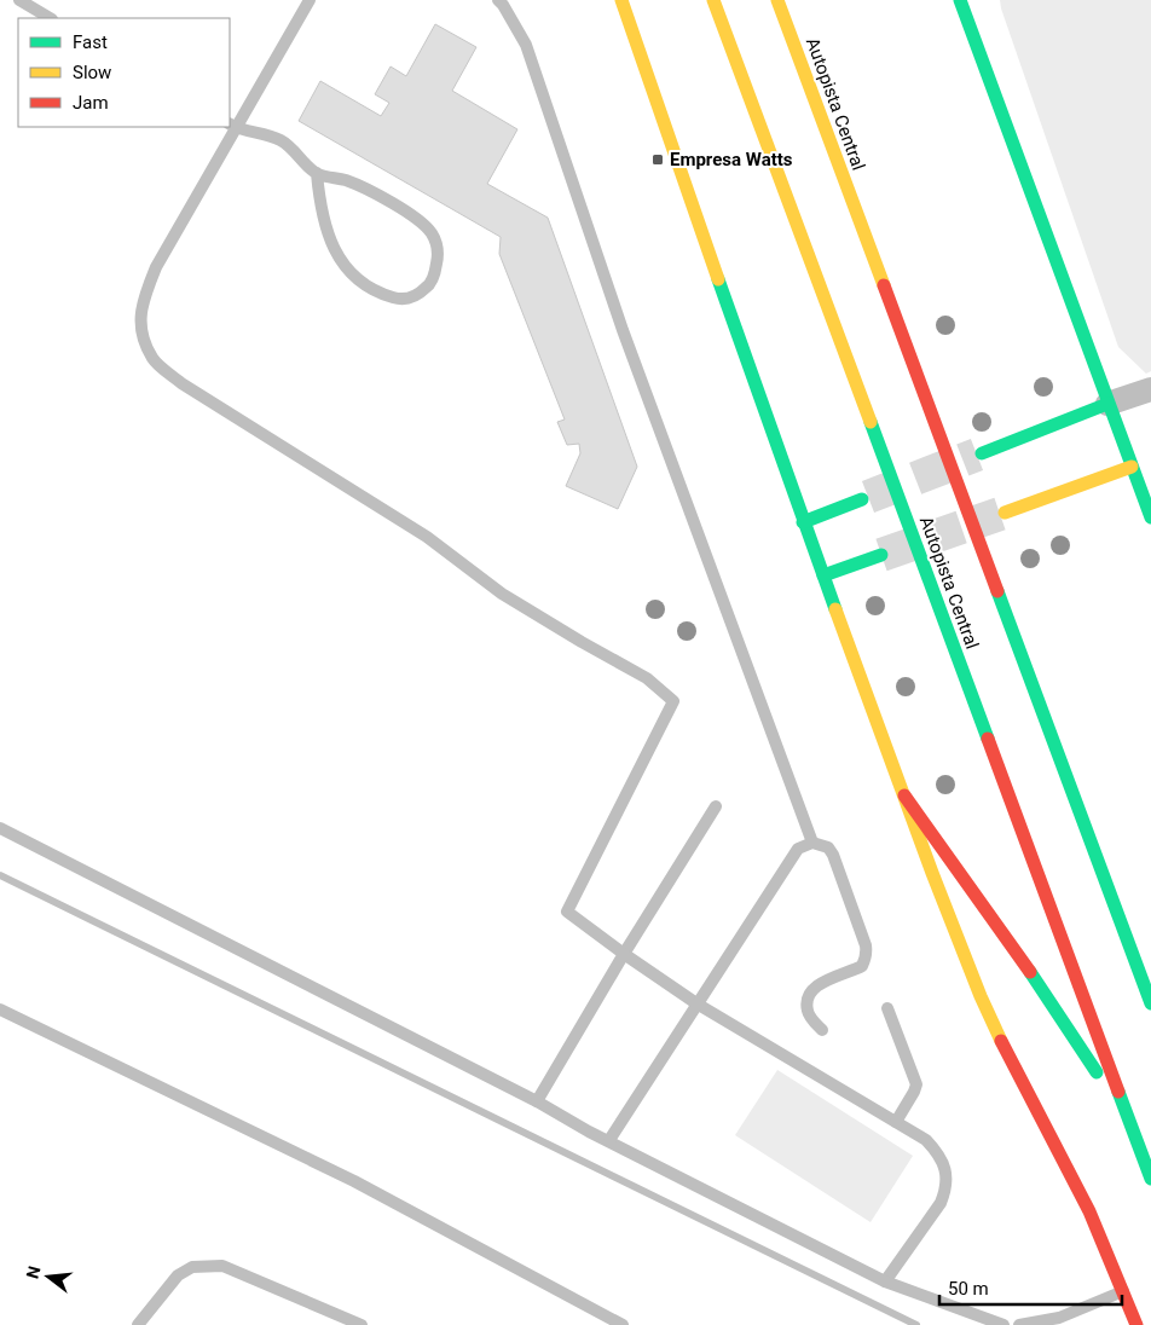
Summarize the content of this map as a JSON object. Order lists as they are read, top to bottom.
{
  "streets": {
    "main road": ["Autopista Central"]
  },
  "places": {
    "transit": ["Empresa Watts"]
  },
  "legend": ["Fast", "Slow", "Jam"],
  "scale_bar": "50 m",
  "north": "left"
}
